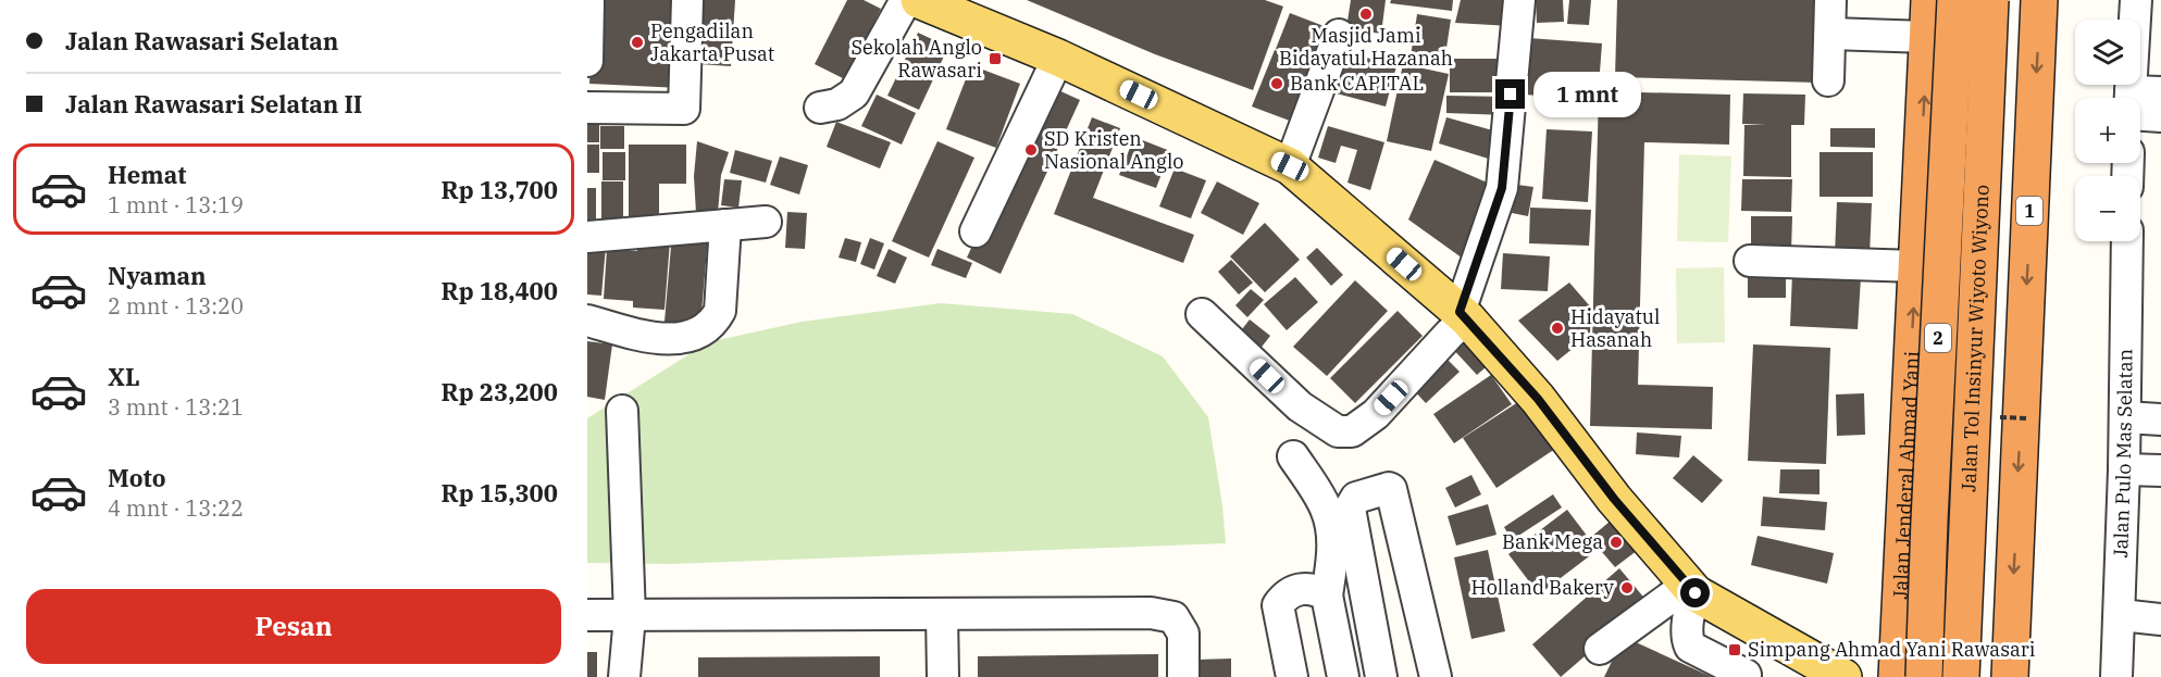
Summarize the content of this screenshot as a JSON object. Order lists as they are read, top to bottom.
{
  "streets": {
    "highway": [
      "1",
      "2",
      "Jalan Tol Insinyur Wiyoto Wiyono",
      "Jalan Jenderal Ahmad Yani"
    ],
    "street": ["Jalan Pulo Mas Selatan"]
  },
  "places": {
    "other": [
      "Masjid Jami Bidayatul Hazanah",
      "Pengadilan Jakarta Pusat",
      "Bank CAPITAL",
      "SD Kristen Nasional Anglo",
      "Hidayatul Hasanah",
      "Bank Mega",
      "Holland Bakery"
    ],
    "transit": ["Sekolah Anglo Rawasari", "Simpang Ahmad Yani Rawasari"]
  },
  "page": {
    "banner": ["Jalan Rawasari Selatan", "Jalan Rawasari Selatan II"],
    "map_buttons": ["+", "−"],
    "bubble": "1 mnt",
    "list": [
      {
        "name": "Hemat",
        "note": "1 mnt · 13:19",
        "value": "Rp 13,700"
      },
      {
        "name": "Nyaman",
        "note": "2 mnt · 13:20",
        "value": "Rp 18,400"
      },
      {
        "name": "XL",
        "note": "3 mnt · 13:21",
        "value": "Rp 23,200"
      },
      {
        "name": "Moto",
        "note": "4 mnt · 13:22",
        "value": "Rp 15,300"
      }
    ],
    "buttons": "Pesan"
  }
}
